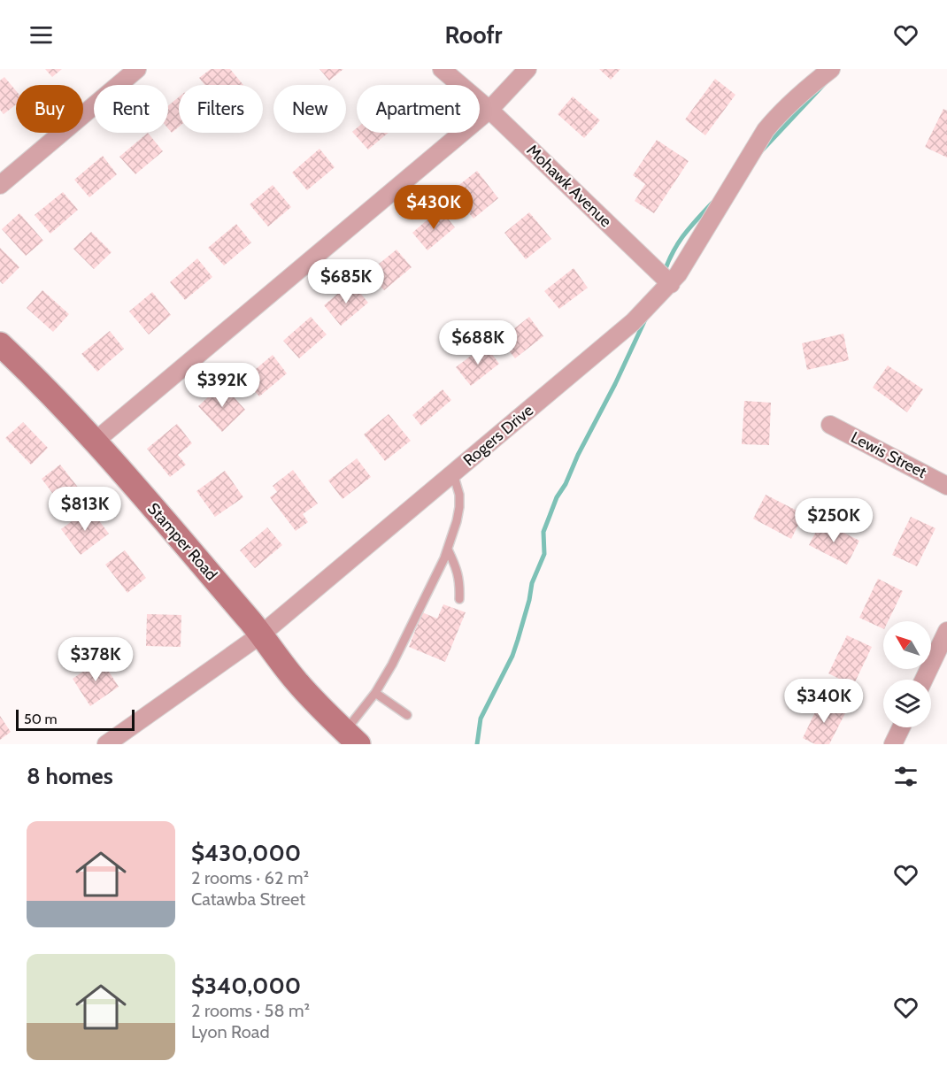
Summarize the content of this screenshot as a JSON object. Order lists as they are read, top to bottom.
{
  "streets": {
    "street": [
      "Mohawk Avenue",
      "Rogers Drive",
      "Lewis Street",
      "Stamper Road"
    ]
  },
  "crossings": [
    ["Mohawk Avenue", "Rogers Drive"],
    ["Rogers Drive", "Stamper Road"]
  ],
  "scale_bar": "50 m",
  "north": "top left",
  "page": {
    "header": "Roofr",
    "chip": [
      "Buy",
      "Rent",
      "Filters",
      "New",
      "Apartment"
    ],
    "price": [
      "$430K",
      "$685K",
      "$688K",
      "$392K",
      "$813K",
      "$250K",
      "$378K",
      "$340K"
    ],
    "scale": "50 m",
    "heading": "8 homes",
    "list": [
      {
        "name": "$430,000",
        "note": "2 rooms · 62 m² · Catawba Street"
      },
      {
        "name": "$340,000",
        "note": "2 rooms · 58 m² · Lyon Road"
      }
    ]
  }
}
